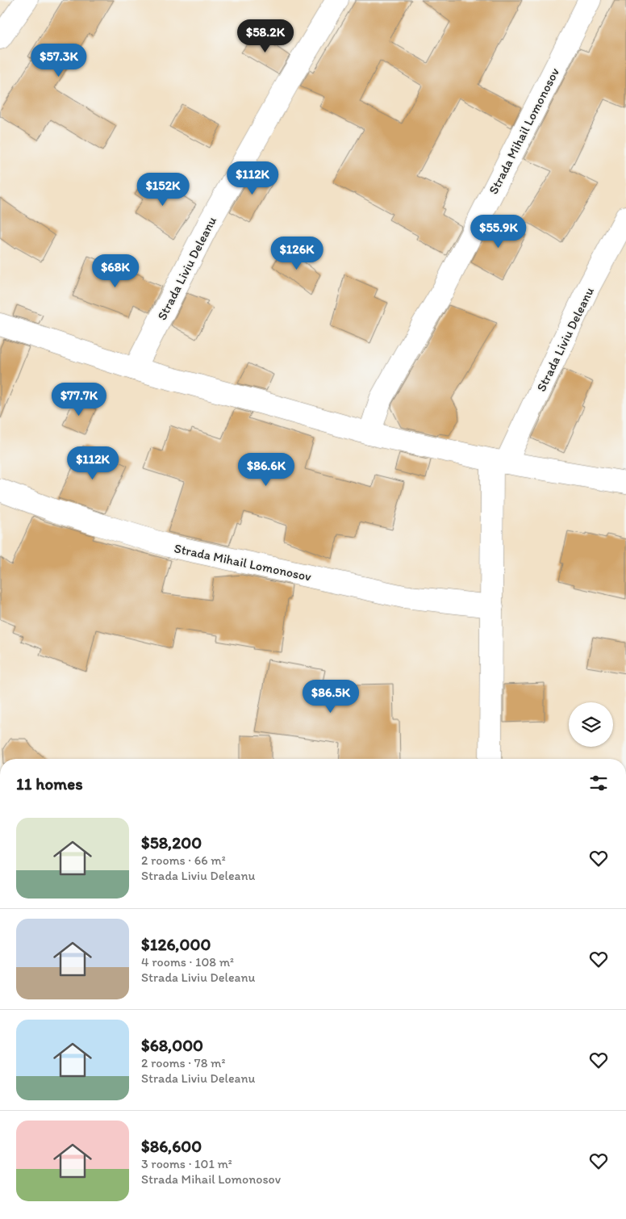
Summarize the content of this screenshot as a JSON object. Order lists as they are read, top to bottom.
{
  "streets": {
    "street": ["Strada Mihail Lomonosov", "Strada Liviu Deleanu"]
  },
  "page": {
    "price": [
      "$58.2K",
      "$57.3K",
      "$112K",
      "$152K",
      "$55.9K",
      "$126K",
      "$68K",
      "$77.7K",
      "$112K",
      "$86.6K",
      "$86.5K"
    ],
    "heading": "11 homes",
    "list": [
      {
        "name": "$58,200",
        "note": "2 rooms · 66 m² · Strada Liviu Deleanu"
      },
      {
        "name": "$126,000",
        "note": "4 rooms · 108 m² · Strada Liviu Deleanu"
      },
      {
        "name": "$68,000",
        "note": "2 rooms · 78 m² · Strada Liviu Deleanu"
      },
      {
        "name": "$86,600",
        "note": "3 rooms · 101 m² · Strada Mihail Lomonosov"
      }
    ]
  }
}
